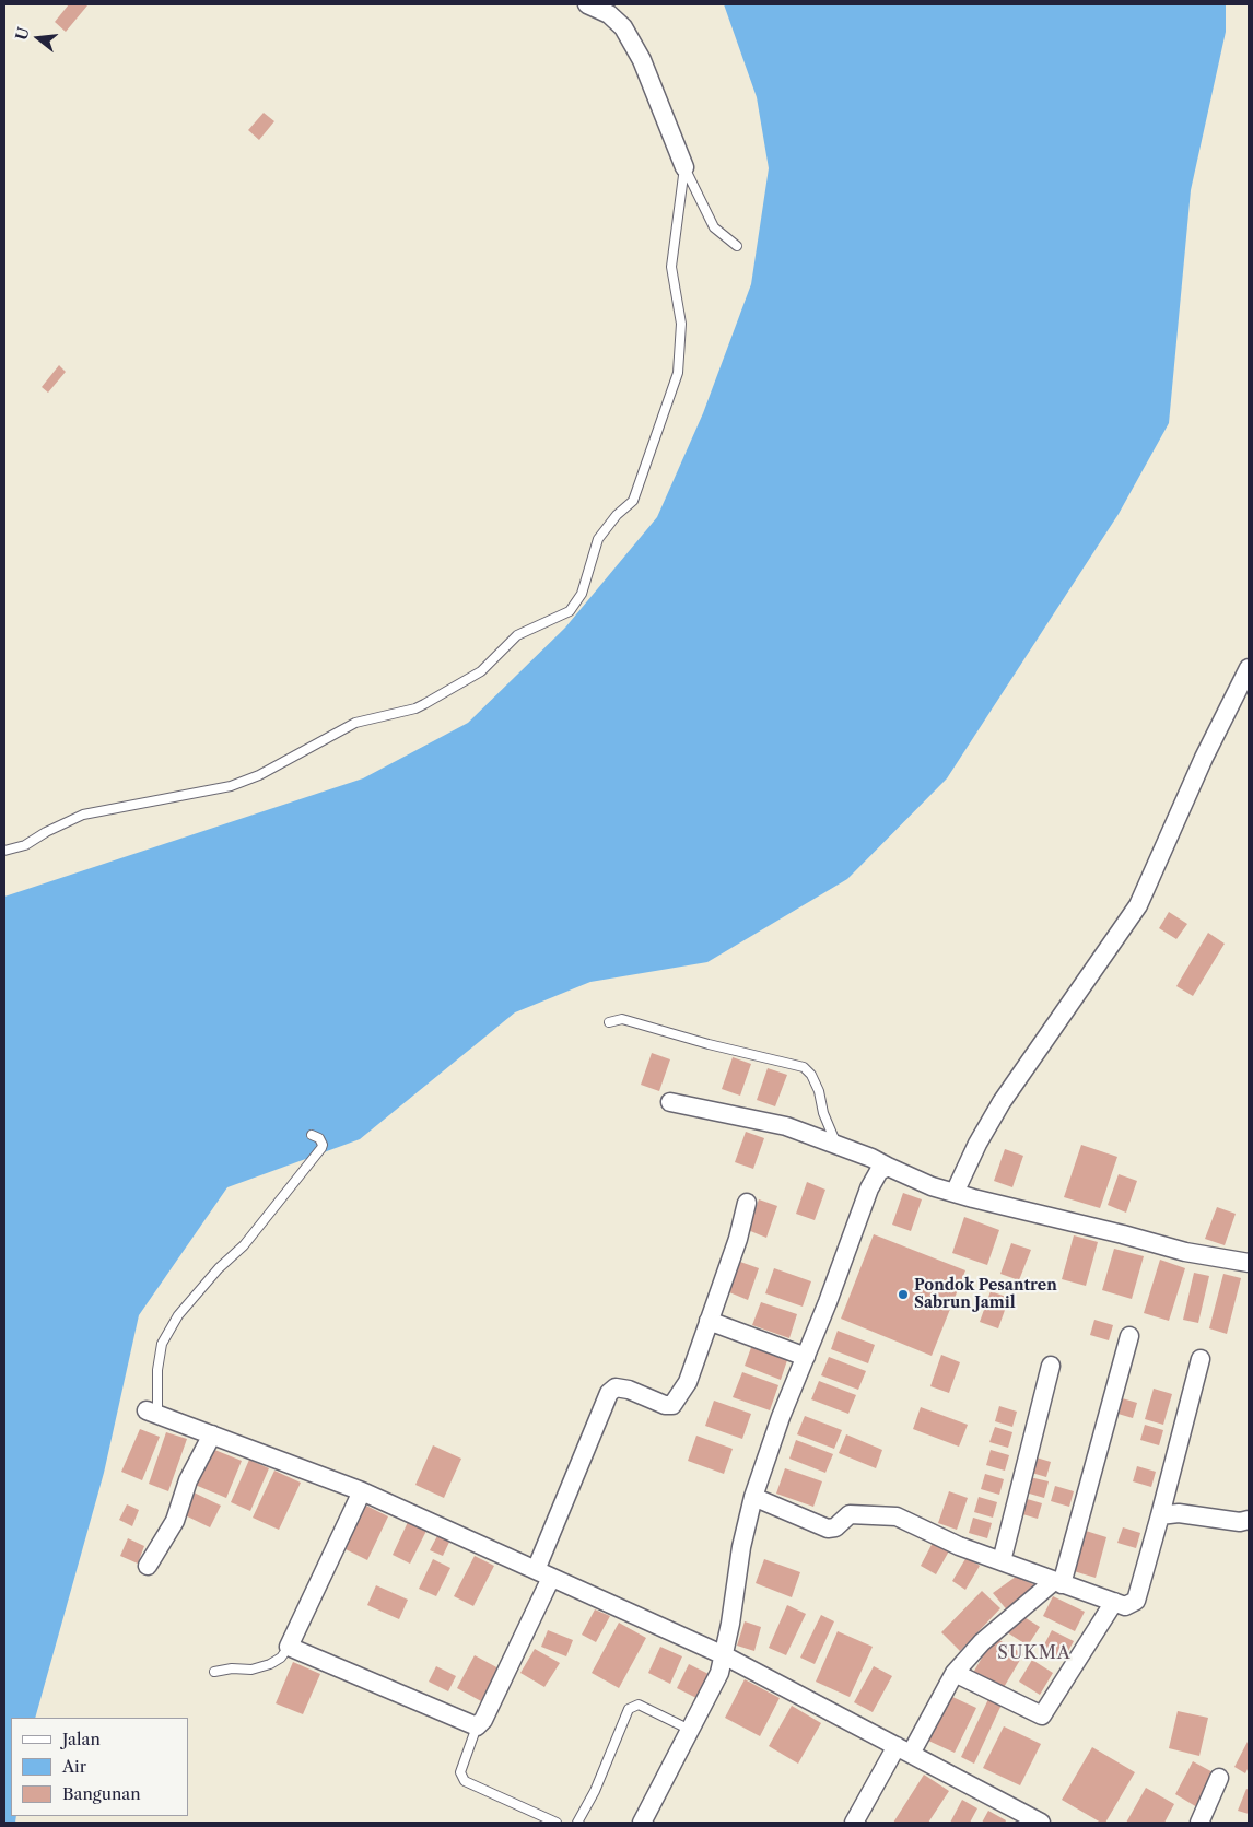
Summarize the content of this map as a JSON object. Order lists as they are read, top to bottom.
{
  "districts": ["SUKMA"],
  "places": ["Pondok Pesantren Sabrun Jamil"],
  "legend": ["Jalan", "Air", "Bangunan"],
  "north": "left"
}
